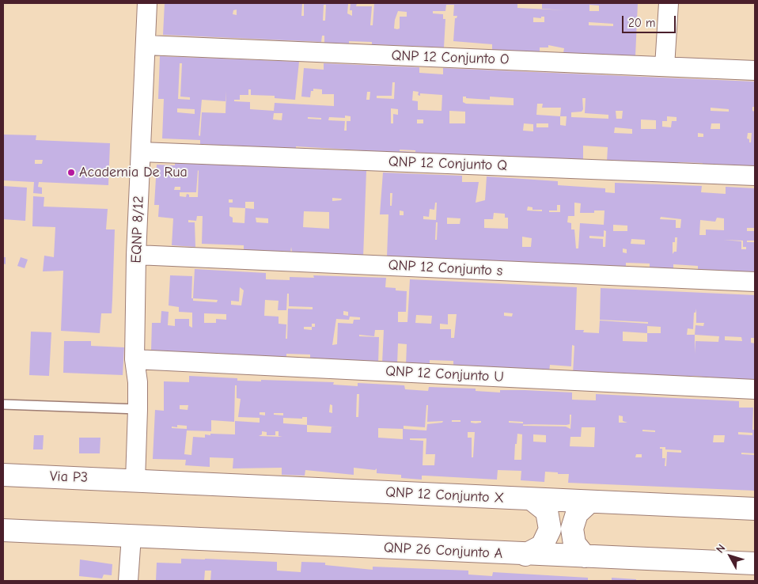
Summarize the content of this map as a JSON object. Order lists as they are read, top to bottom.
{
  "streets": {
    "street": [
      "QNP 12 Conjunto O",
      "QNP 12 Conjunto Q",
      "EQNP 8/12",
      "QNP 12 Conjunto s",
      "QNP 12 Conjunto U",
      "Via P3",
      "QNP 12 Conjunto X",
      "QNP 26 Conjunto A"
    ]
  },
  "crossings": [
    ["QNP 12 Conjunto O", "EQNP 8/12"],
    ["QNP 12 Conjunto Q", "EQNP 8/12"],
    ["EQNP 8/12", "QNP 12 Conjunto s"],
    ["EQNP 8/12", "QNP 12 Conjunto U"],
    ["EQNP 8/12", "Via P3"],
    ["EQNP 8/12", "QNP 12 Conjunto X"],
    ["Via P3", "QNP 12 Conjunto X"]
  ],
  "places": ["Academia De Rua"],
  "scale_bar": "20 m",
  "north": "top left"
}
